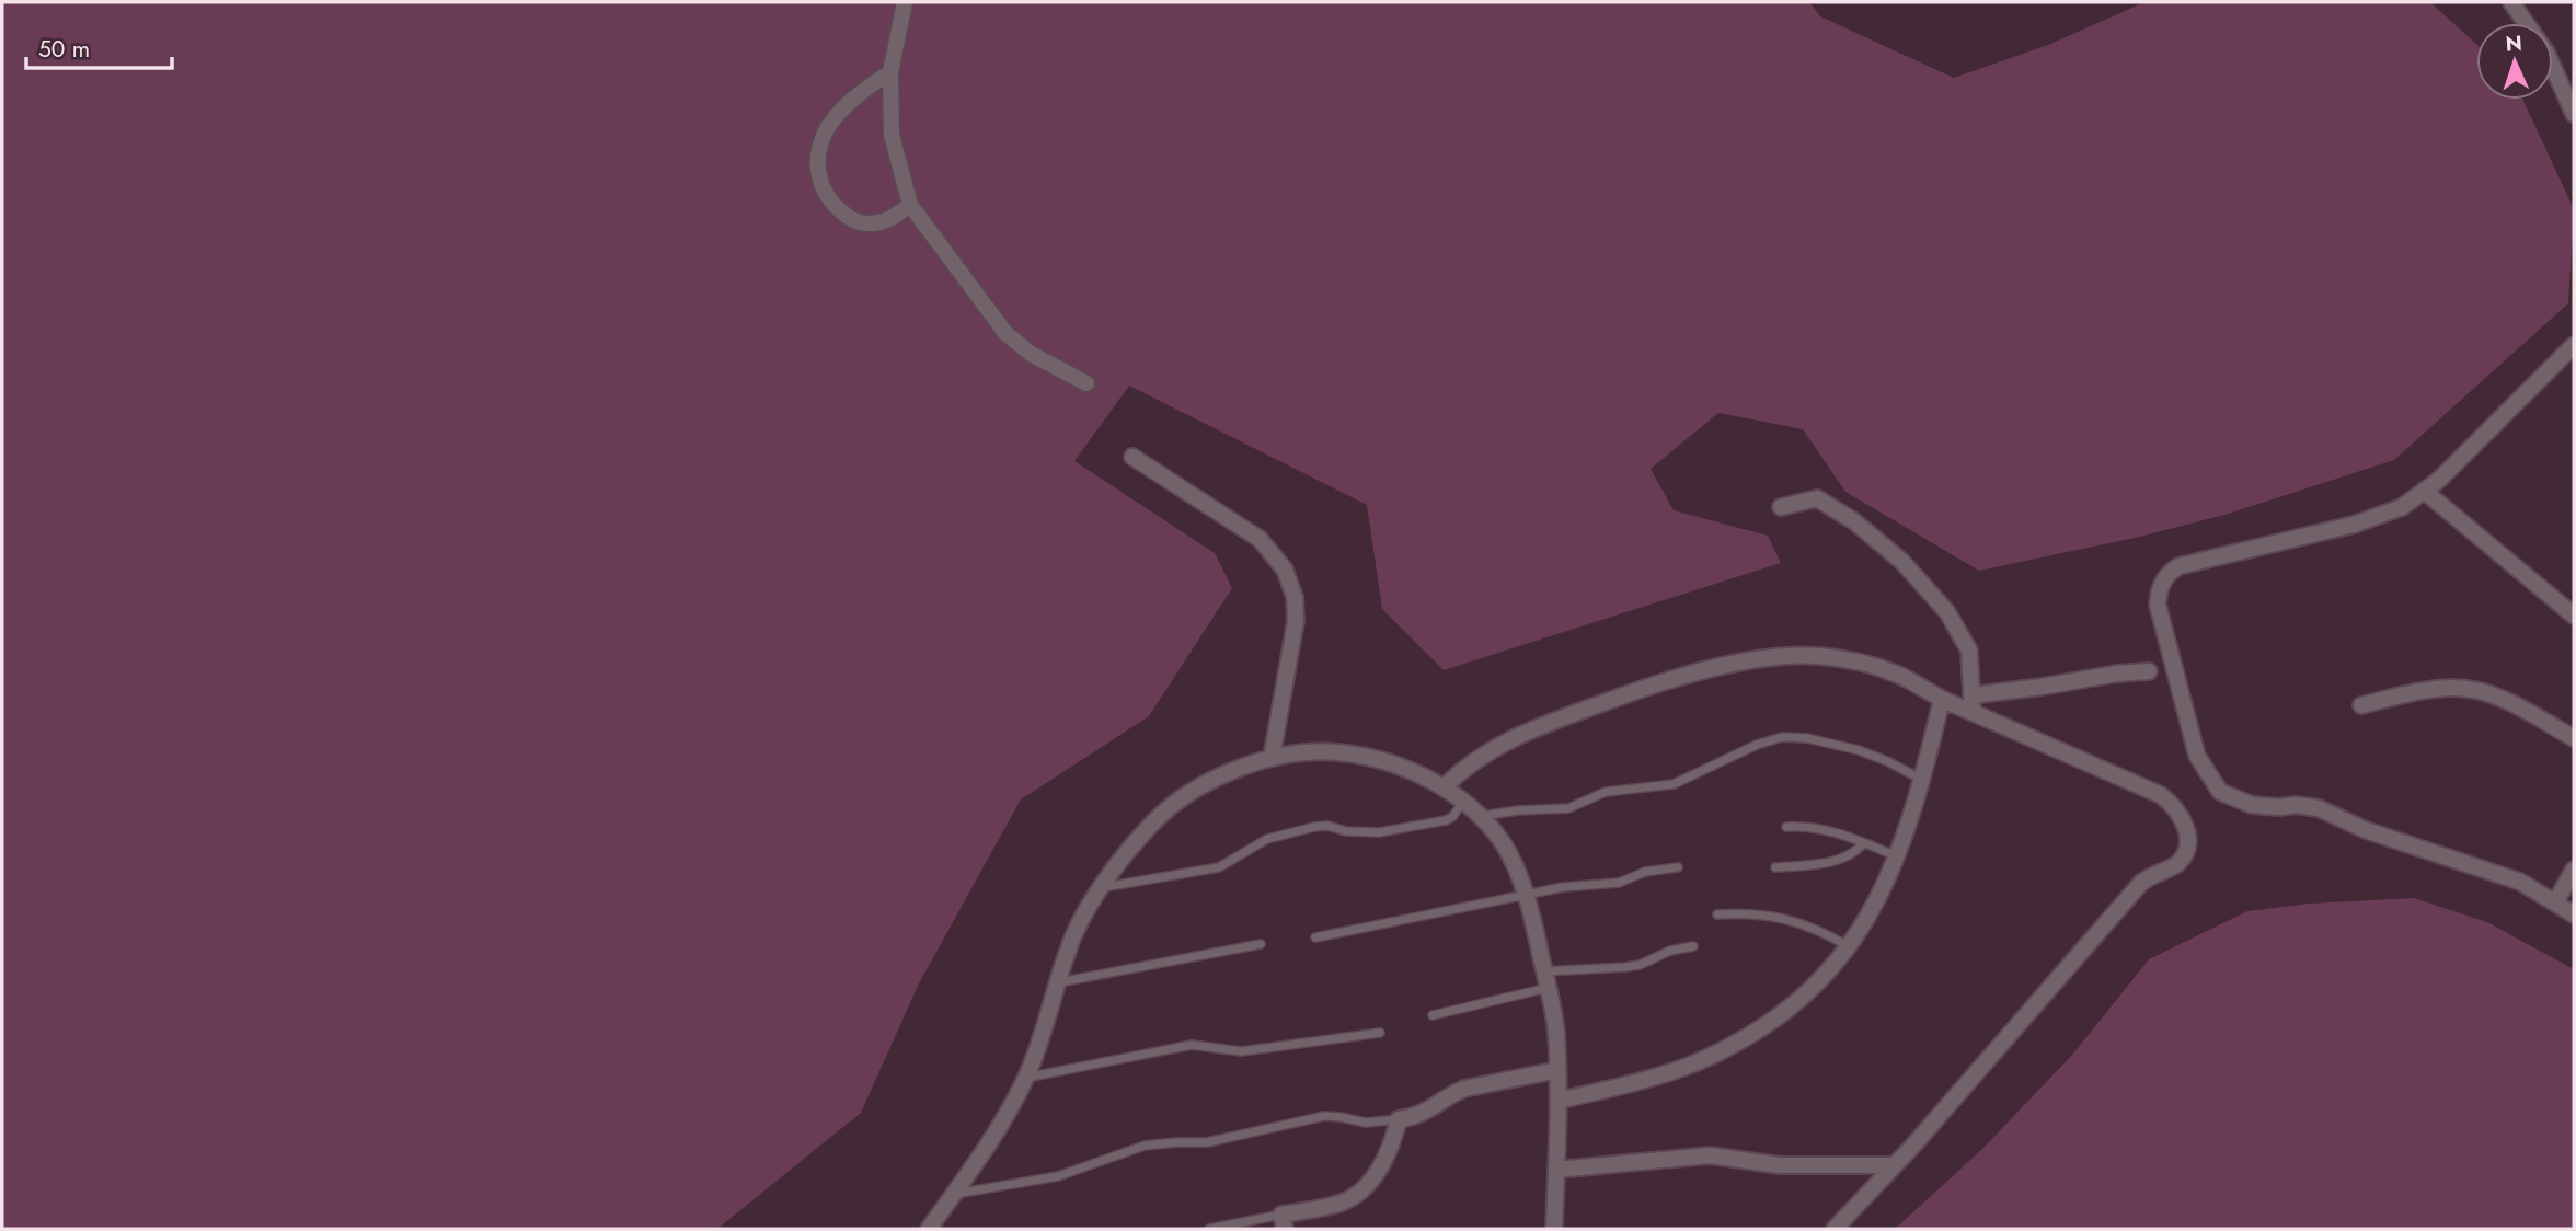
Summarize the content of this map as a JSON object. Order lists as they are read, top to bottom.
{
  "scale_bar": "50 m",
  "north": "top"
}
